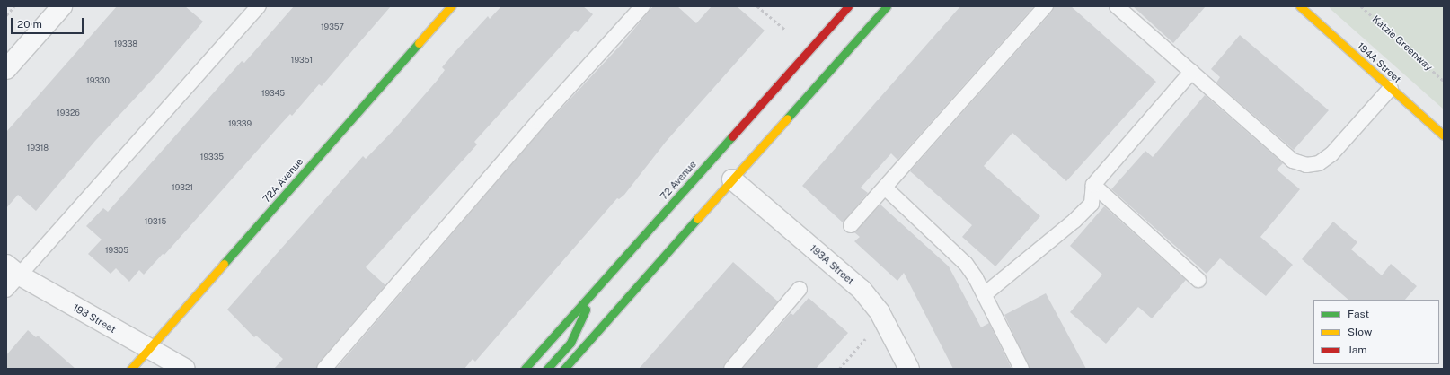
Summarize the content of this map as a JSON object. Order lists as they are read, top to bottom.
{
  "streets": {
    "main road": ["194A Street", "72A Avenue", "72 Avenue"],
    "street": ["193A Street", "193 Street"],
    "path": ["Katzie Greenway"]
  },
  "crossings": [
    ["72A Avenue", "193 Street"]
  ],
  "house_numbers": [
    "19357",
    "19338",
    "19351",
    "19330",
    "19345",
    "19326",
    "19339",
    "19318",
    "19335",
    "19321",
    "19315",
    "19305"
  ],
  "legend": ["Fast", "Slow", "Jam"],
  "scale_bar": "20 m"
}
